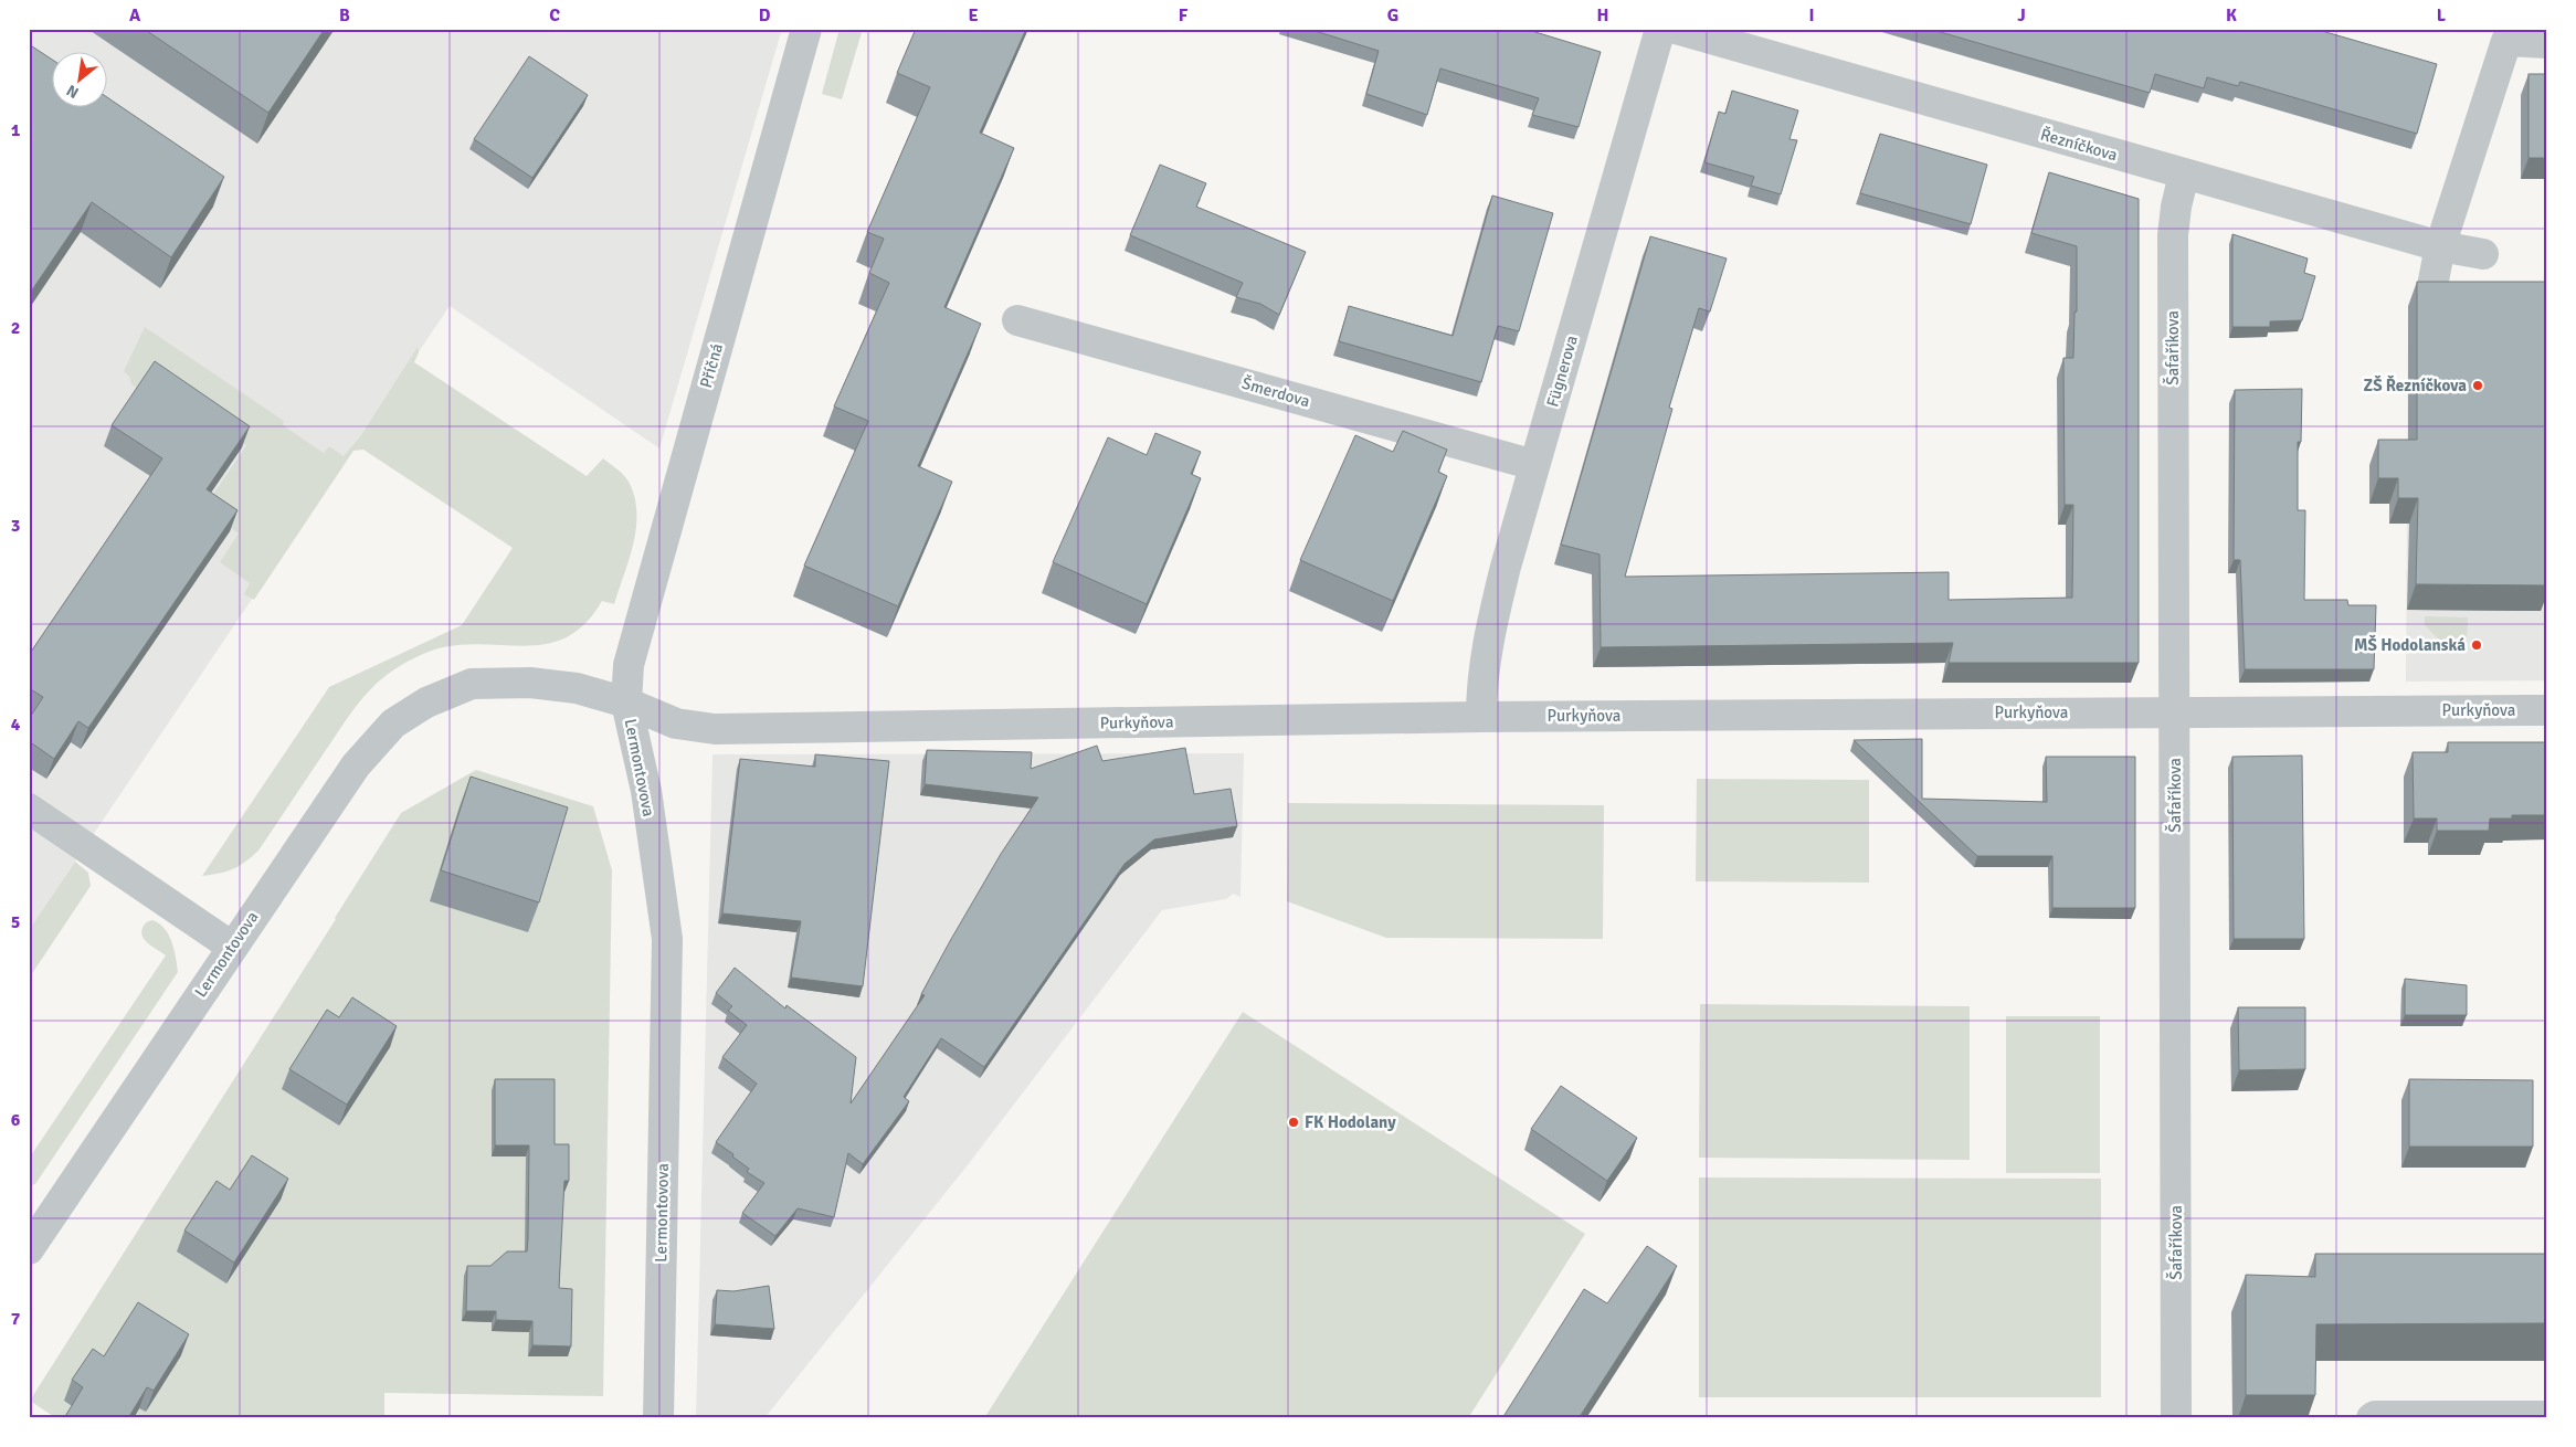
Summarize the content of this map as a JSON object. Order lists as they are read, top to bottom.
{
  "streets": {
    "street": [
      "Řezníčkova",
      "Šafaříkova",
      "Příčná",
      "Fügnerova",
      "Šmerdova",
      "Purkyňova",
      "Lermontovova"
    ]
  },
  "crossings": [
    ["Řezníčkova", "Šafaříkova"],
    ["Šafaříkova", "Purkyňova"],
    ["Příčná", "Purkyňova"],
    ["Příčná", "Lermontovova"],
    ["Fügnerova", "Šmerdova"],
    ["Fügnerova", "Purkyňova"],
    ["Purkyňova", "Lermontovova"]
  ],
  "places": ["ZŠ Řezníčkova", "MŠ Hodolanská", "FK Hodolany"],
  "north": "bottom left",
  "grid": {
    "columns": [
      "A",
      "B",
      "C",
      "D",
      "E",
      "F",
      "G",
      "H",
      "I",
      "J",
      "K",
      "L"
    ],
    "rows": [
      "1",
      "2",
      "3",
      "4",
      "5",
      "6",
      "7"
    ]
  }
}
